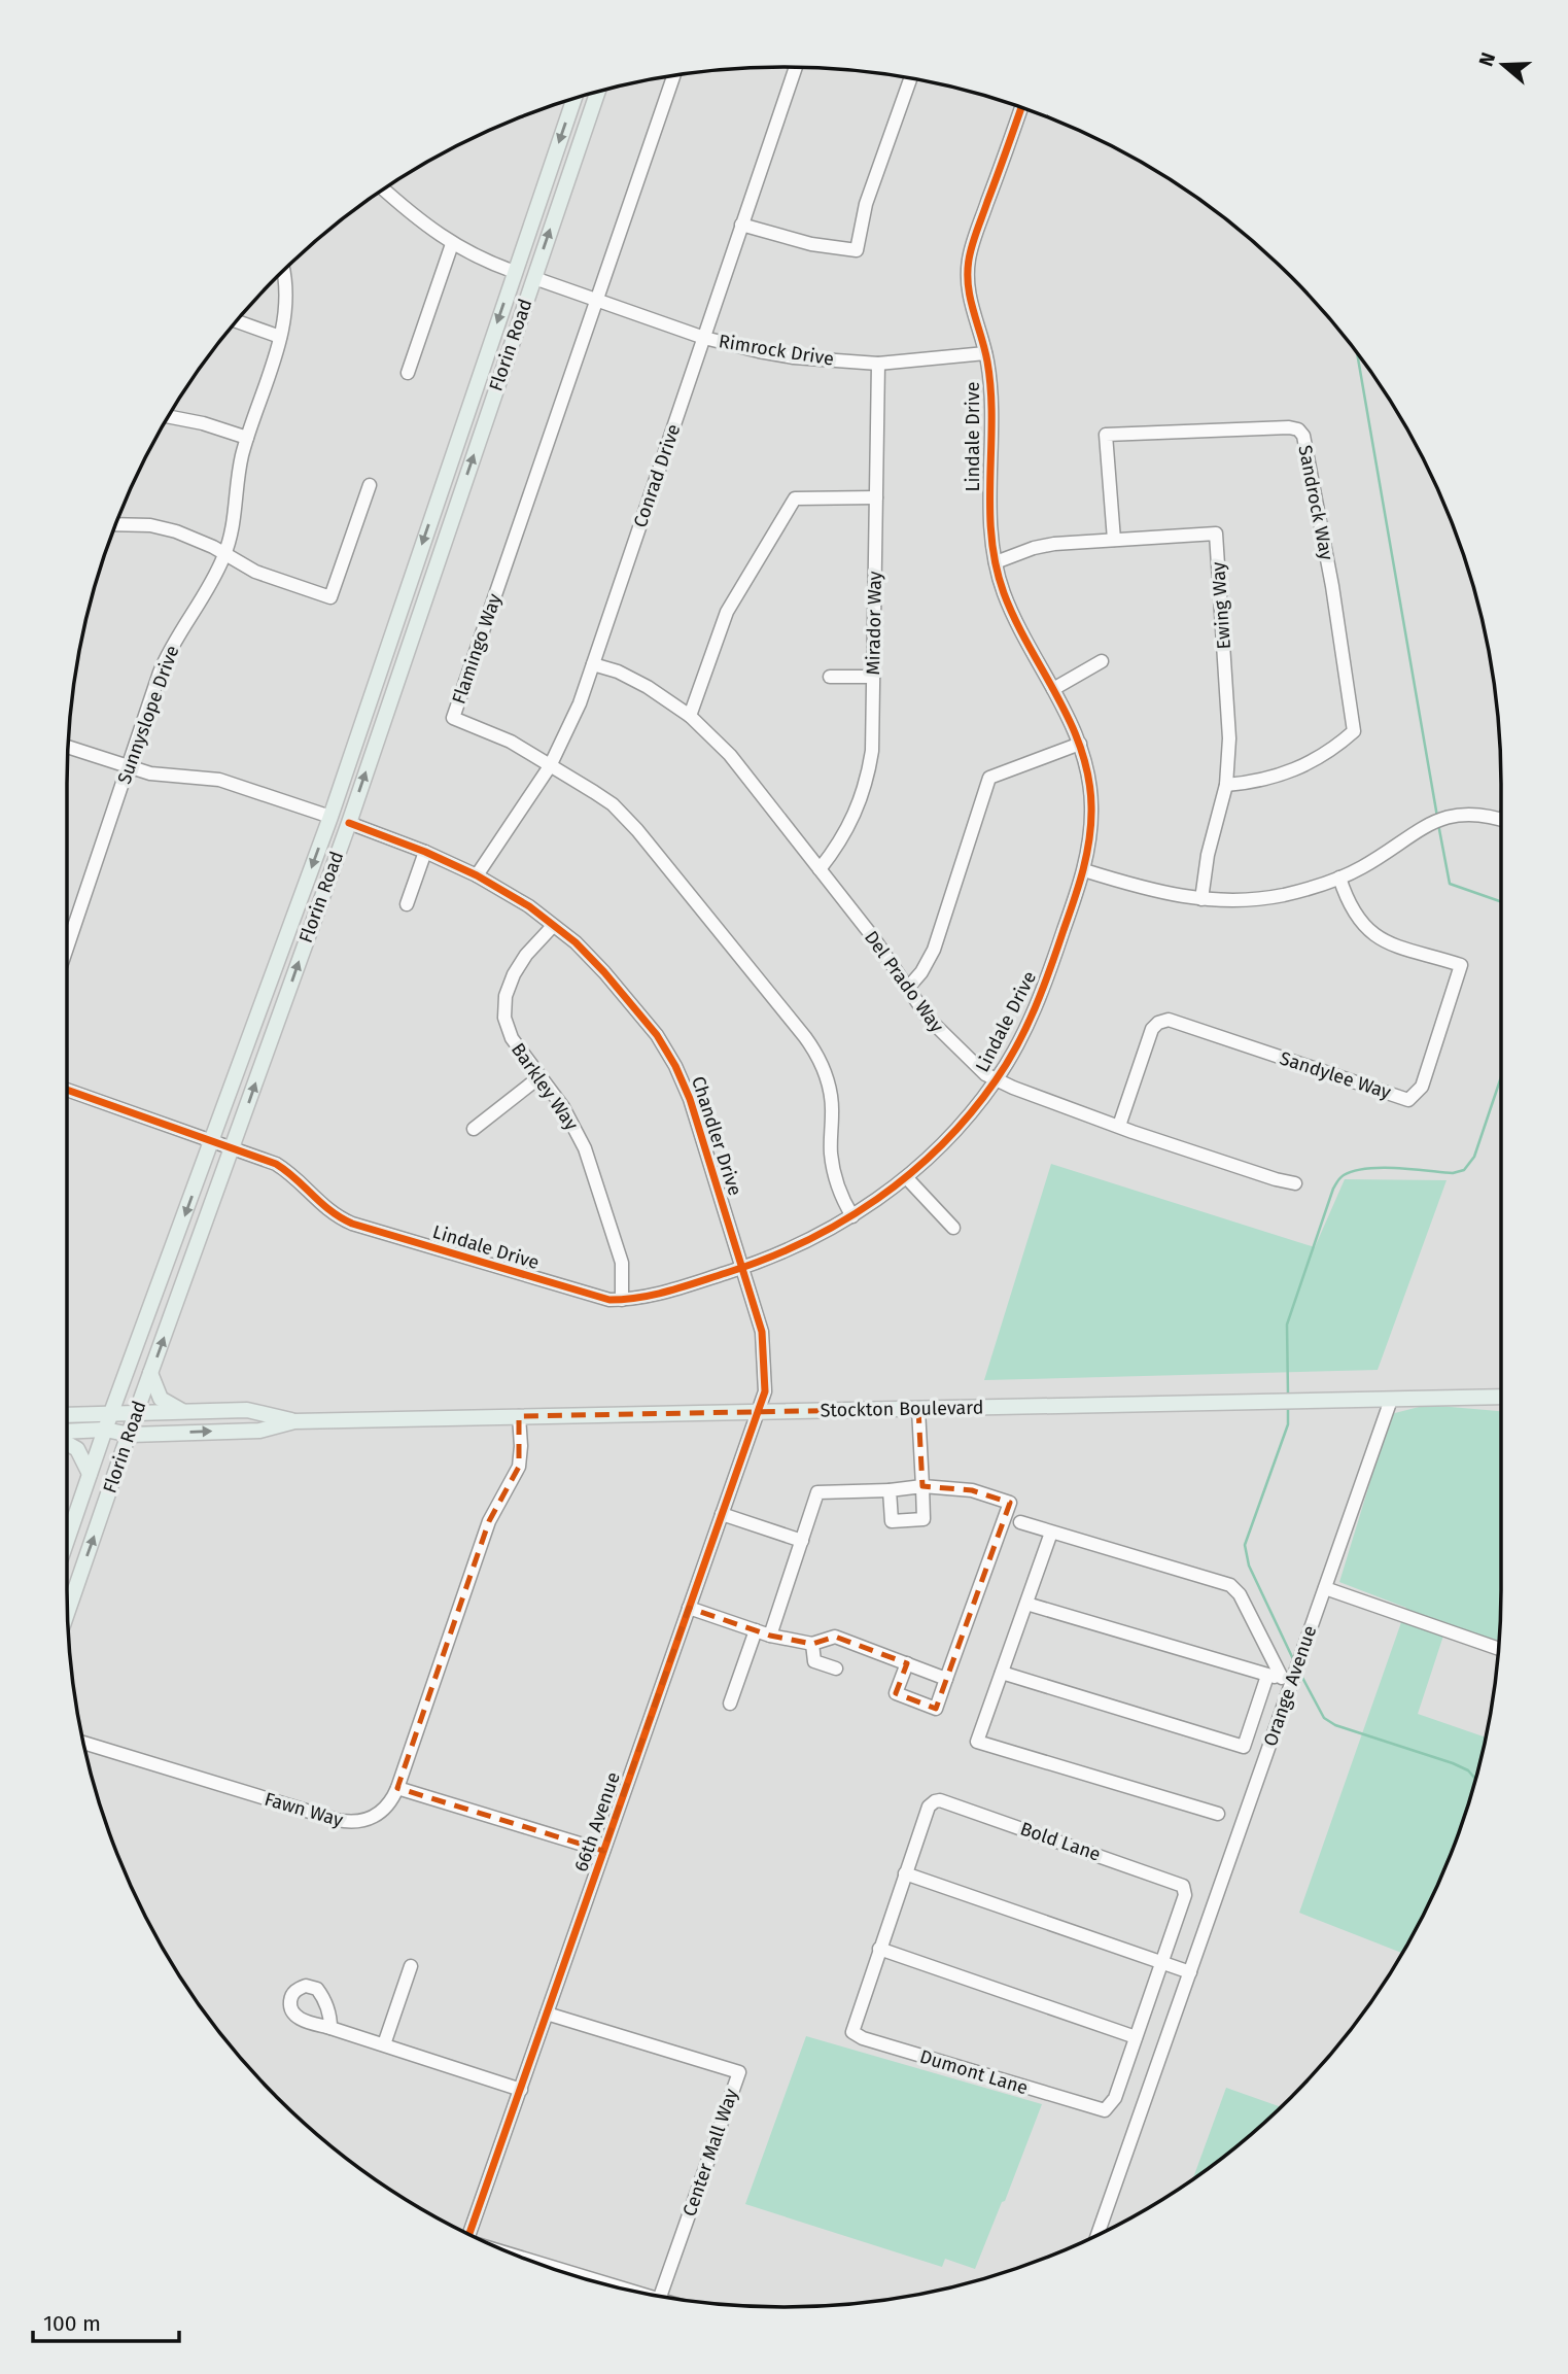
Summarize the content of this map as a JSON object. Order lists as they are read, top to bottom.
{
  "streets": {
    "main road": ["Florin Road", "Stockton Boulevard"],
    "street": [
      "Rimrock Drive",
      "Lindale Drive",
      "Conrad Drive",
      "Sandrock Way",
      "Ewing Way",
      "Mirador Way",
      "Flamingo Way",
      "Sunnyslope Drive",
      "Del Prado Way",
      "Sandylee Way",
      "Barkley Way",
      "Chandler Drive",
      "Orange Avenue",
      "Fawn Way",
      "66th Avenue",
      "Bold Lane",
      "Dumont Lane",
      "Center Mall Way"
    ]
  },
  "crossings": [
    ["Florin Road", "Rimrock Drive"],
    ["Florin Road", "Lindale Drive"],
    ["Florin Road", "Chandler Drive"],
    ["Florin Road", "Stockton Boulevard"],
    ["Rimrock Drive", "Lindale Drive"],
    ["Rimrock Drive", "Conrad Drive"],
    ["Rimrock Drive", "Mirador Way"],
    ["Rimrock Drive", "Flamingo Way"],
    ["Lindale Drive", "Ewing Way"],
    ["Lindale Drive", "Flamingo Way"],
    ["Lindale Drive", "Del Prado Way"],
    ["Lindale Drive", "Barkley Way"],
    ["Lindale Drive", "Chandler Drive"],
    ["Conrad Drive", "Flamingo Way"],
    ["Conrad Drive", "Del Prado Way"],
    ["Conrad Drive", "Chandler Drive"],
    ["Sandrock Way", "Ewing Way"],
    ["Mirador Way", "Del Prado Way"],
    ["Del Prado Way", "Sandylee Way"],
    ["Barkley Way", "Chandler Drive"],
    ["Chandler Drive", "Stockton Boulevard"],
    ["Chandler Drive", "66th Avenue"],
    ["Stockton Boulevard", "Orange Avenue"],
    ["Stockton Boulevard", "Fawn Way"],
    ["Stockton Boulevard", "66th Avenue"],
    ["66th Avenue", "Center Mall Way"],
    ["Bold Lane", "Dumont Lane"]
  ],
  "scale_bar": "100 m",
  "north": "left"
}
